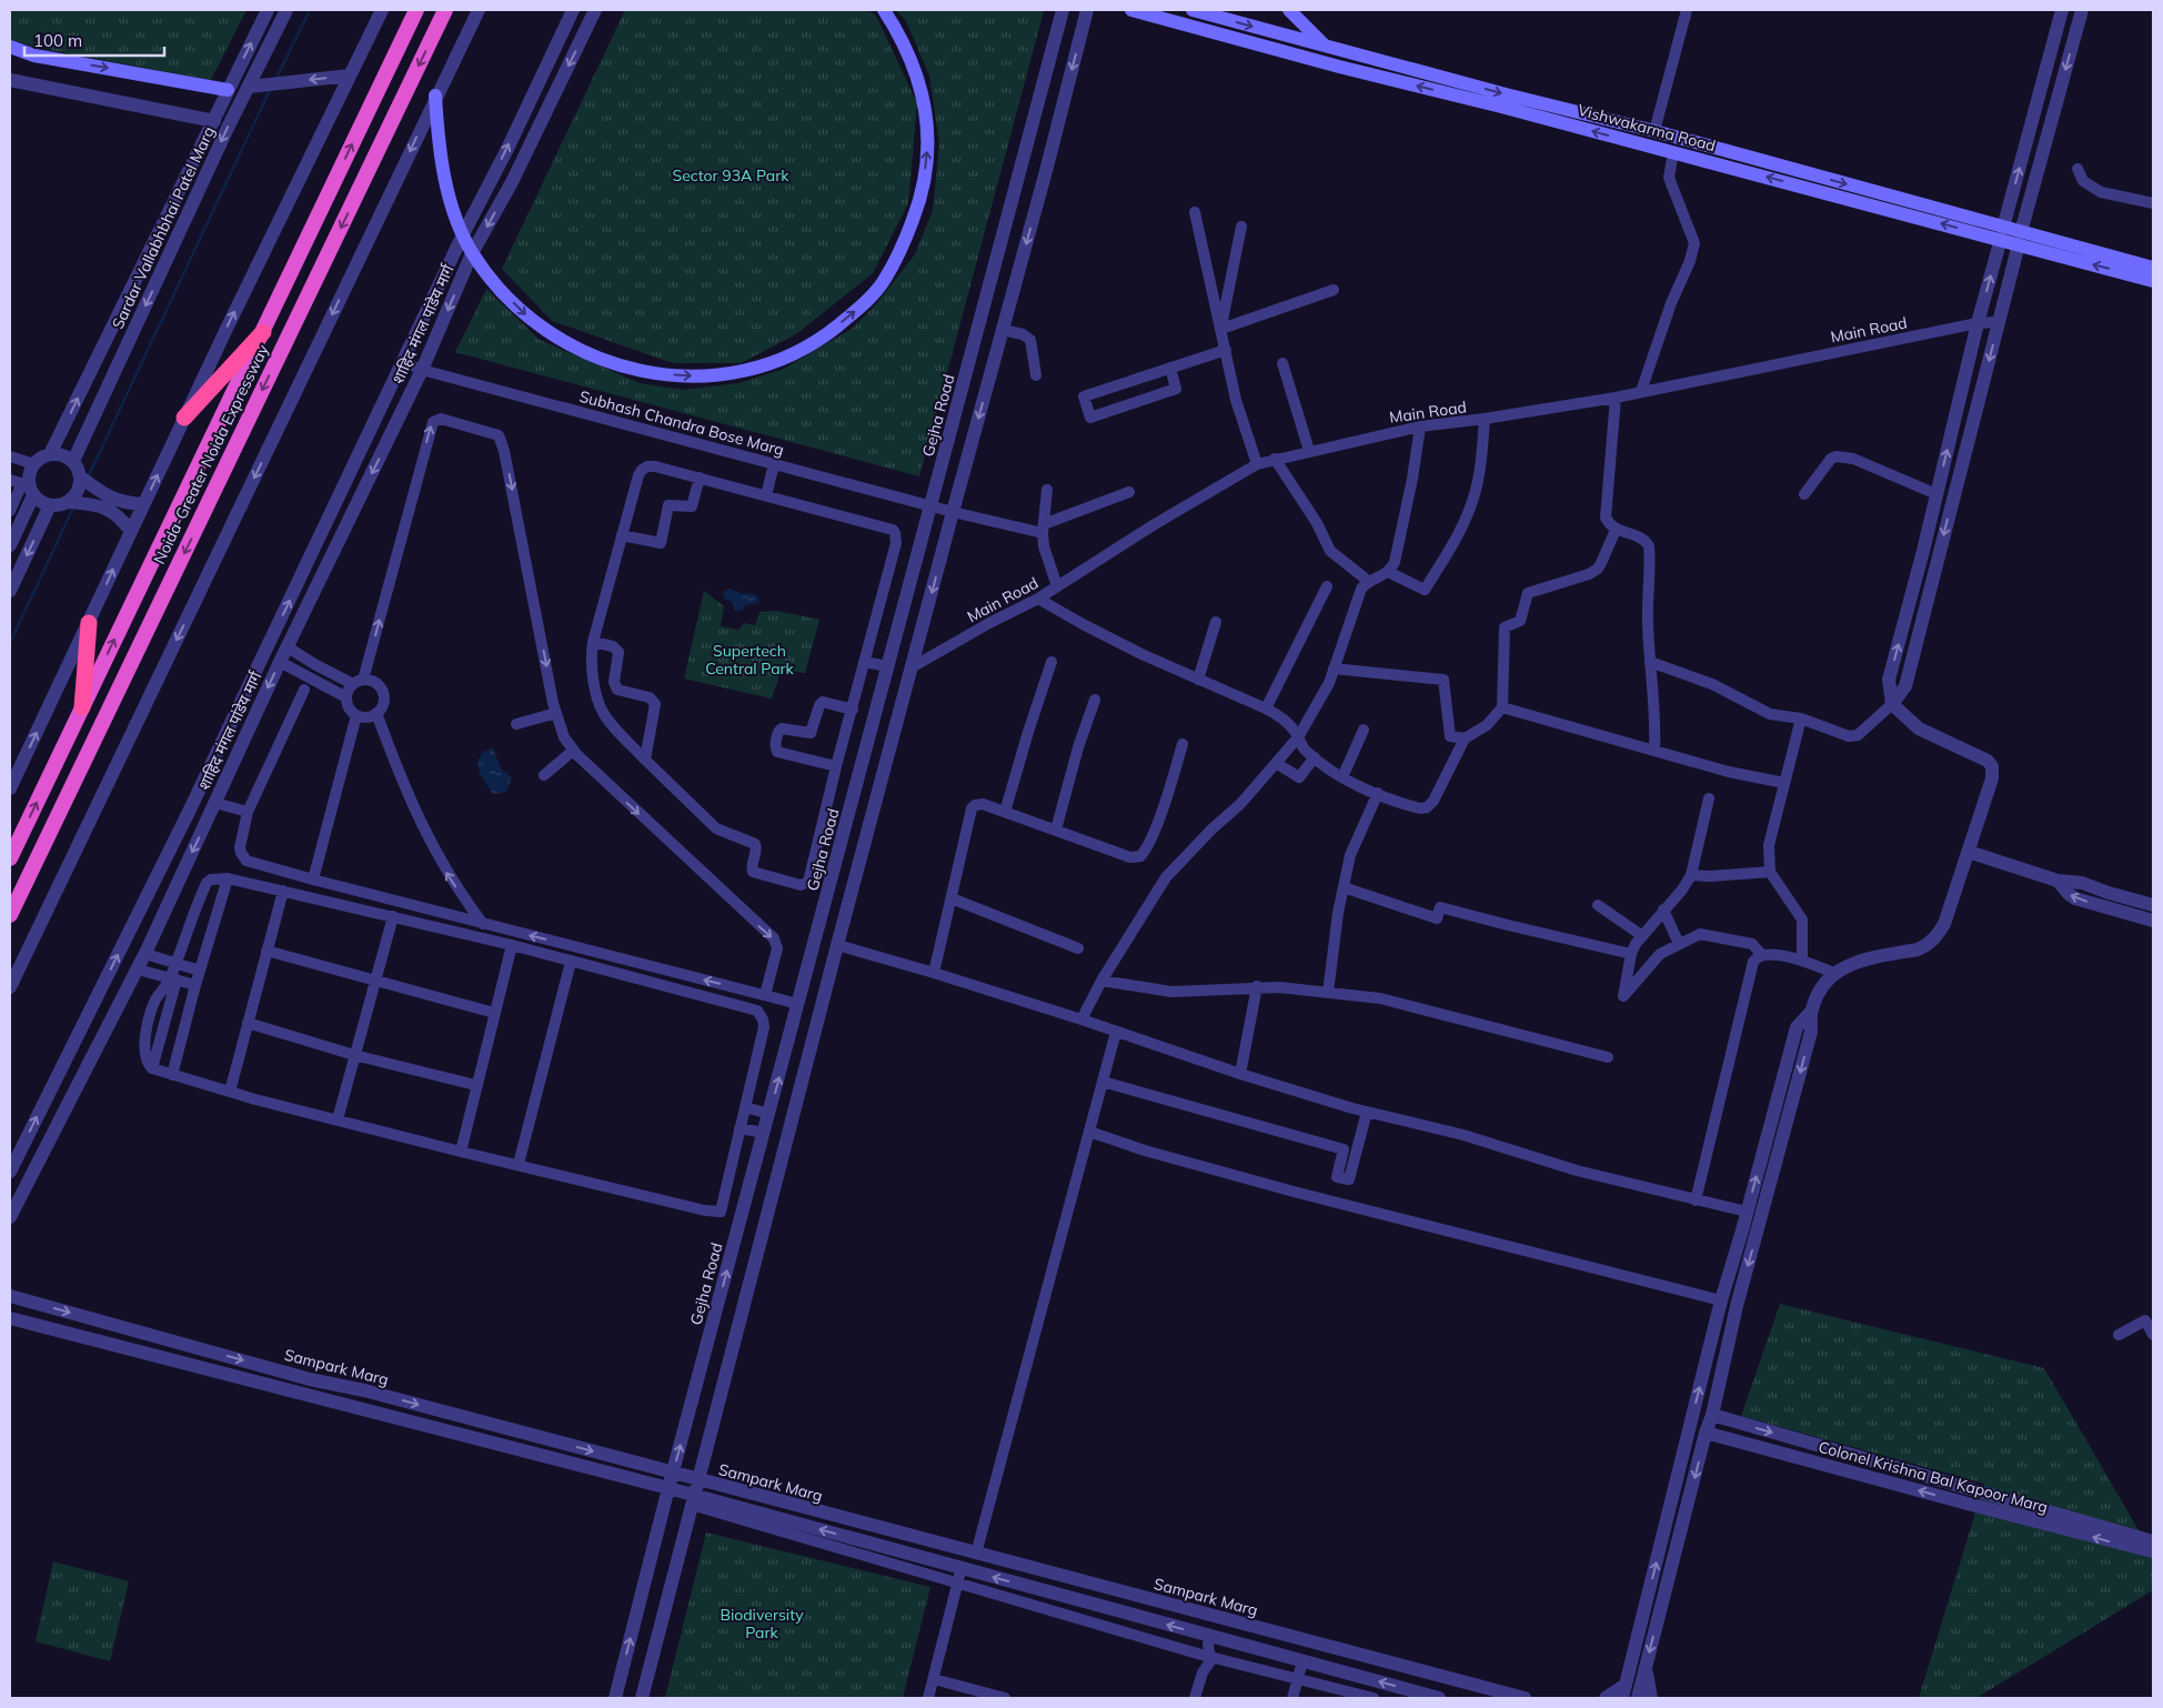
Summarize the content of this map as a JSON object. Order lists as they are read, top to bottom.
{
  "streets": {
    "highway": ["Noida-Greater Noida Expressway"],
    "main road": ["Vishwakarma Road"],
    "street": [
      "Sardar Vallabhbhai Patel Marg",
      "शाहिद मंगल पांडेय मार्ग",
      "Main Road",
      "Gejha Road",
      "Subhash Chandra Bose Marg",
      "Sampark Marg",
      "Colonel Krishna Bal Kapoor Marg"
    ]
  },
  "crossings": [
    ["शाहिद मंगल पांडेय मार्ग", "Subhash Chandra Bose Marg"],
    ["Gejha Road", "Subhash Chandra Bose Marg"],
    ["Gejha Road", "Sampark Marg"]
  ],
  "parks": ["Sector 93A Park", "Supertech Central Park", "Biodiversity Park"],
  "scale_bar": "100 m"
}
